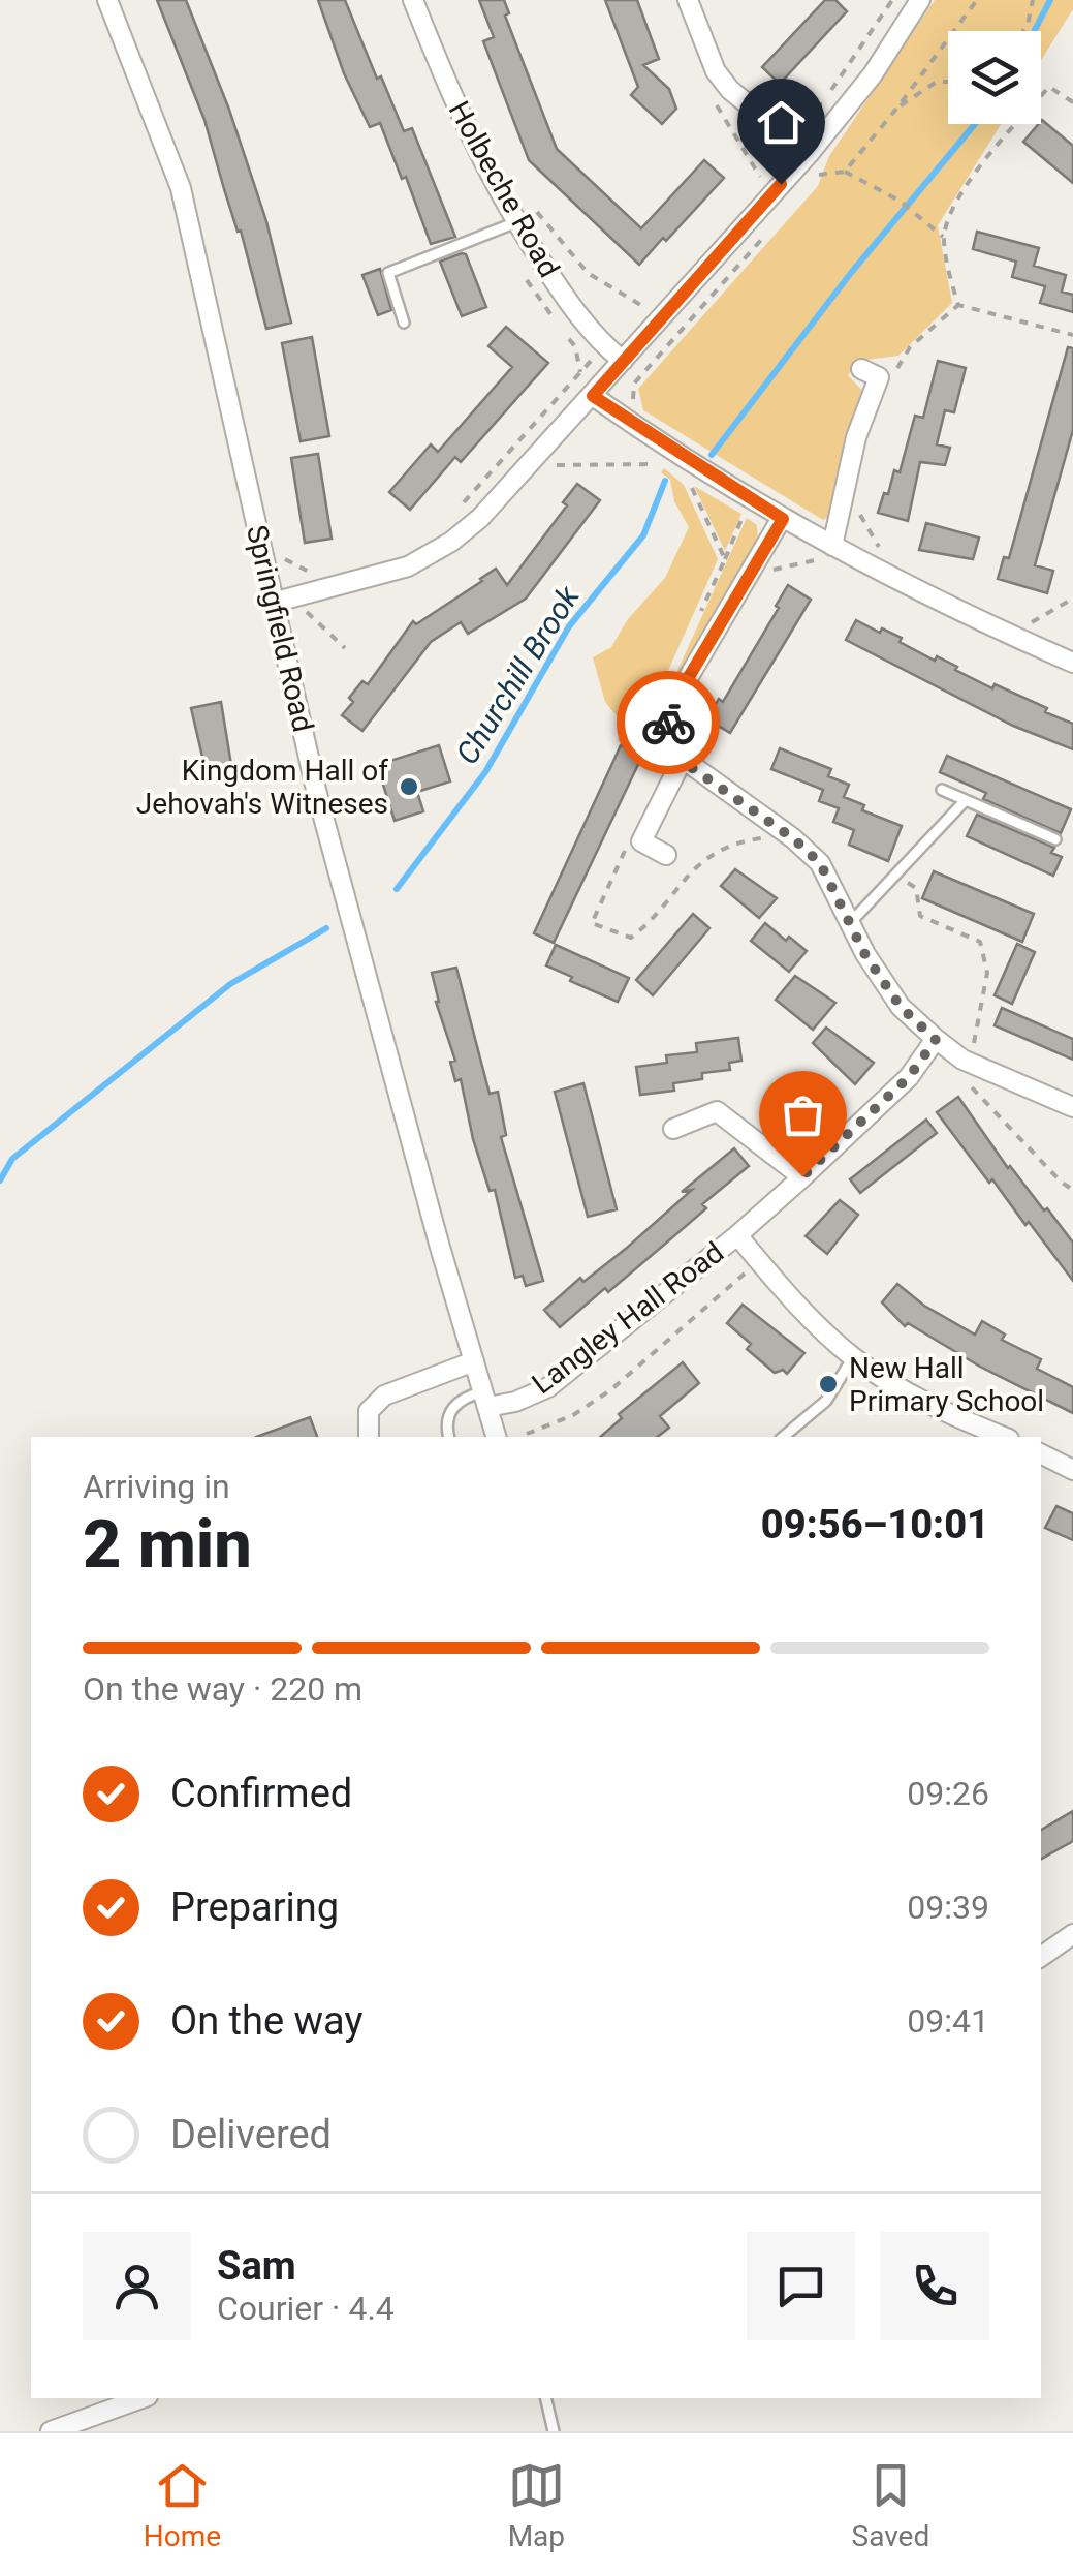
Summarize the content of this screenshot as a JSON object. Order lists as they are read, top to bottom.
{
  "streets": {
    "street": ["Holbeche Road", "Springfield Road", "Langley Hall Road"]
  },
  "crossings": [
    ["Springfield Road", "Langley Hall Road"]
  ],
  "water": ["Churchill Brook"],
  "places": ["Kingdom Hall of Jehovah's Witneses", "New Hall Primary School"],
  "page": {
    "heading": ["2 min", "Arriving in", "09:56–10:01"],
    "panel": ["Sam", "Courier · 4.4"],
    "bar": "On the way · 220 m",
    "list": [
      ["Confirmed", "09:26"],
      ["Preparing", "09:39"],
      ["On the way", "09:41"],
      "Delivered"
    ],
    "tabs": ["Home", "Map", "Saved"]
  }
}
